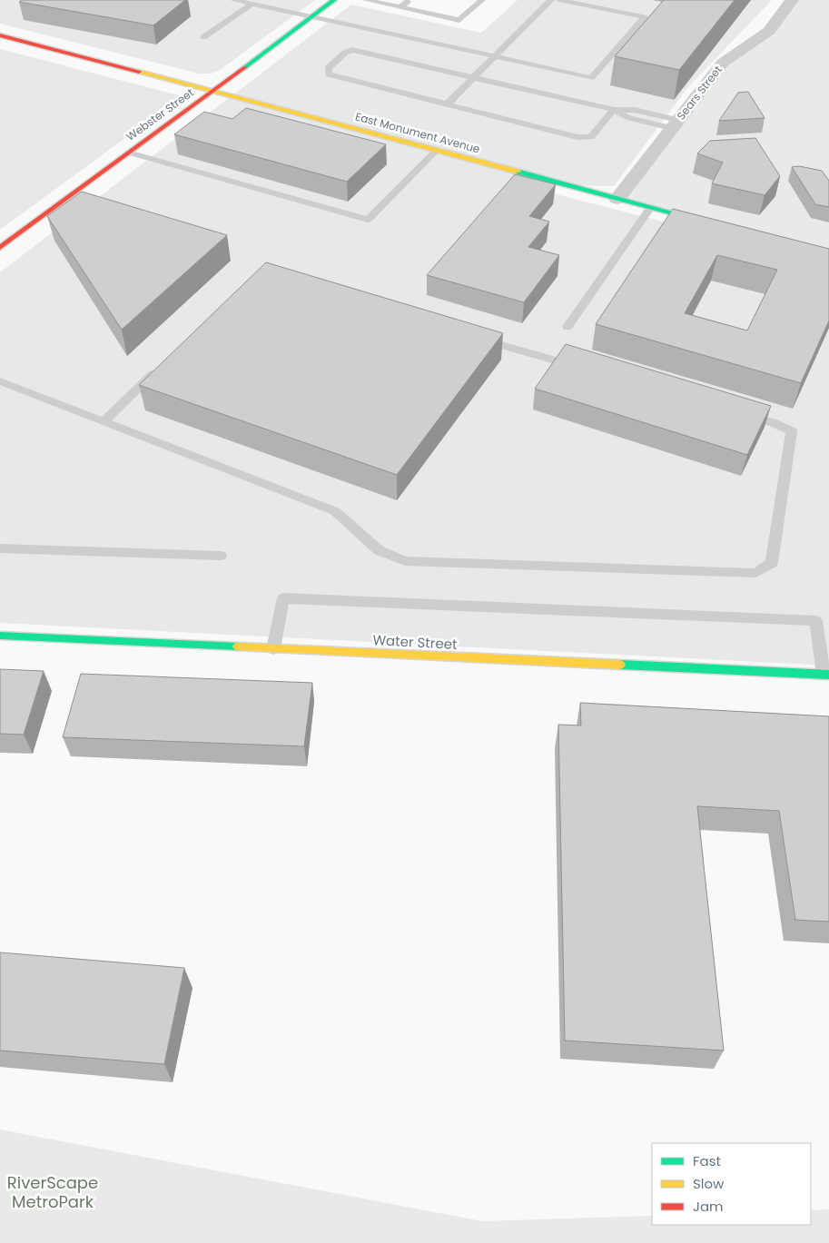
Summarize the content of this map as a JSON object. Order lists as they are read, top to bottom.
{
  "streets": {
    "street": [
      "Sears Street",
      "Webster Street",
      "East Monument Avenue",
      "Water Street"
    ]
  },
  "crossings": [
    ["Sears Street", "East Monument Avenue"],
    ["Webster Street", "East Monument Avenue"]
  ],
  "parks": ["RiverScape MetroPark"],
  "legend": ["Fast", "Slow", "Jam"]
}
